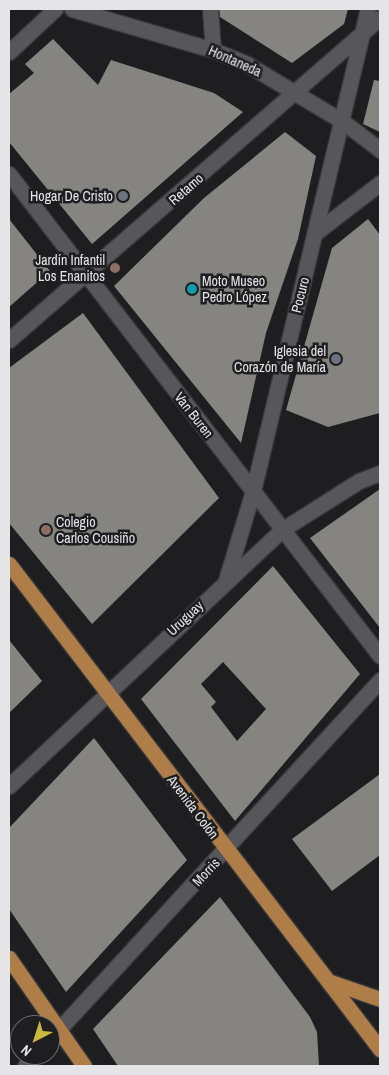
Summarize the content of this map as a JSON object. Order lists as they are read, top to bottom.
{
  "streets": {
    "main road": ["Avenida Colón"],
    "street": [
      "Hontaneda",
      "Retamo",
      "Pocuro",
      "Van Buren",
      "Uruguay",
      "Morris"
    ]
  },
  "crossings": [
    ["Hontaneda", "Retamo"],
    ["Hontaneda", "Pocuro"],
    ["Retamo", "Pocuro"],
    ["Retamo", "Van Buren"],
    ["Pocuro", "Van Buren"],
    ["Pocuro", "Uruguay"],
    ["Van Buren", "Uruguay"],
    ["Uruguay", "Avenida Colón"],
    ["Avenida Colón", "Morris"]
  ],
  "places": [
    "Hogar De Cristo",
    "Jardín Infantil Los Enanitos",
    "Moto Museo Pedro López",
    "Iglesia del Corazón de María",
    "Colegio Carlos Cousiño"
  ],
  "north": "bottom left"
}
